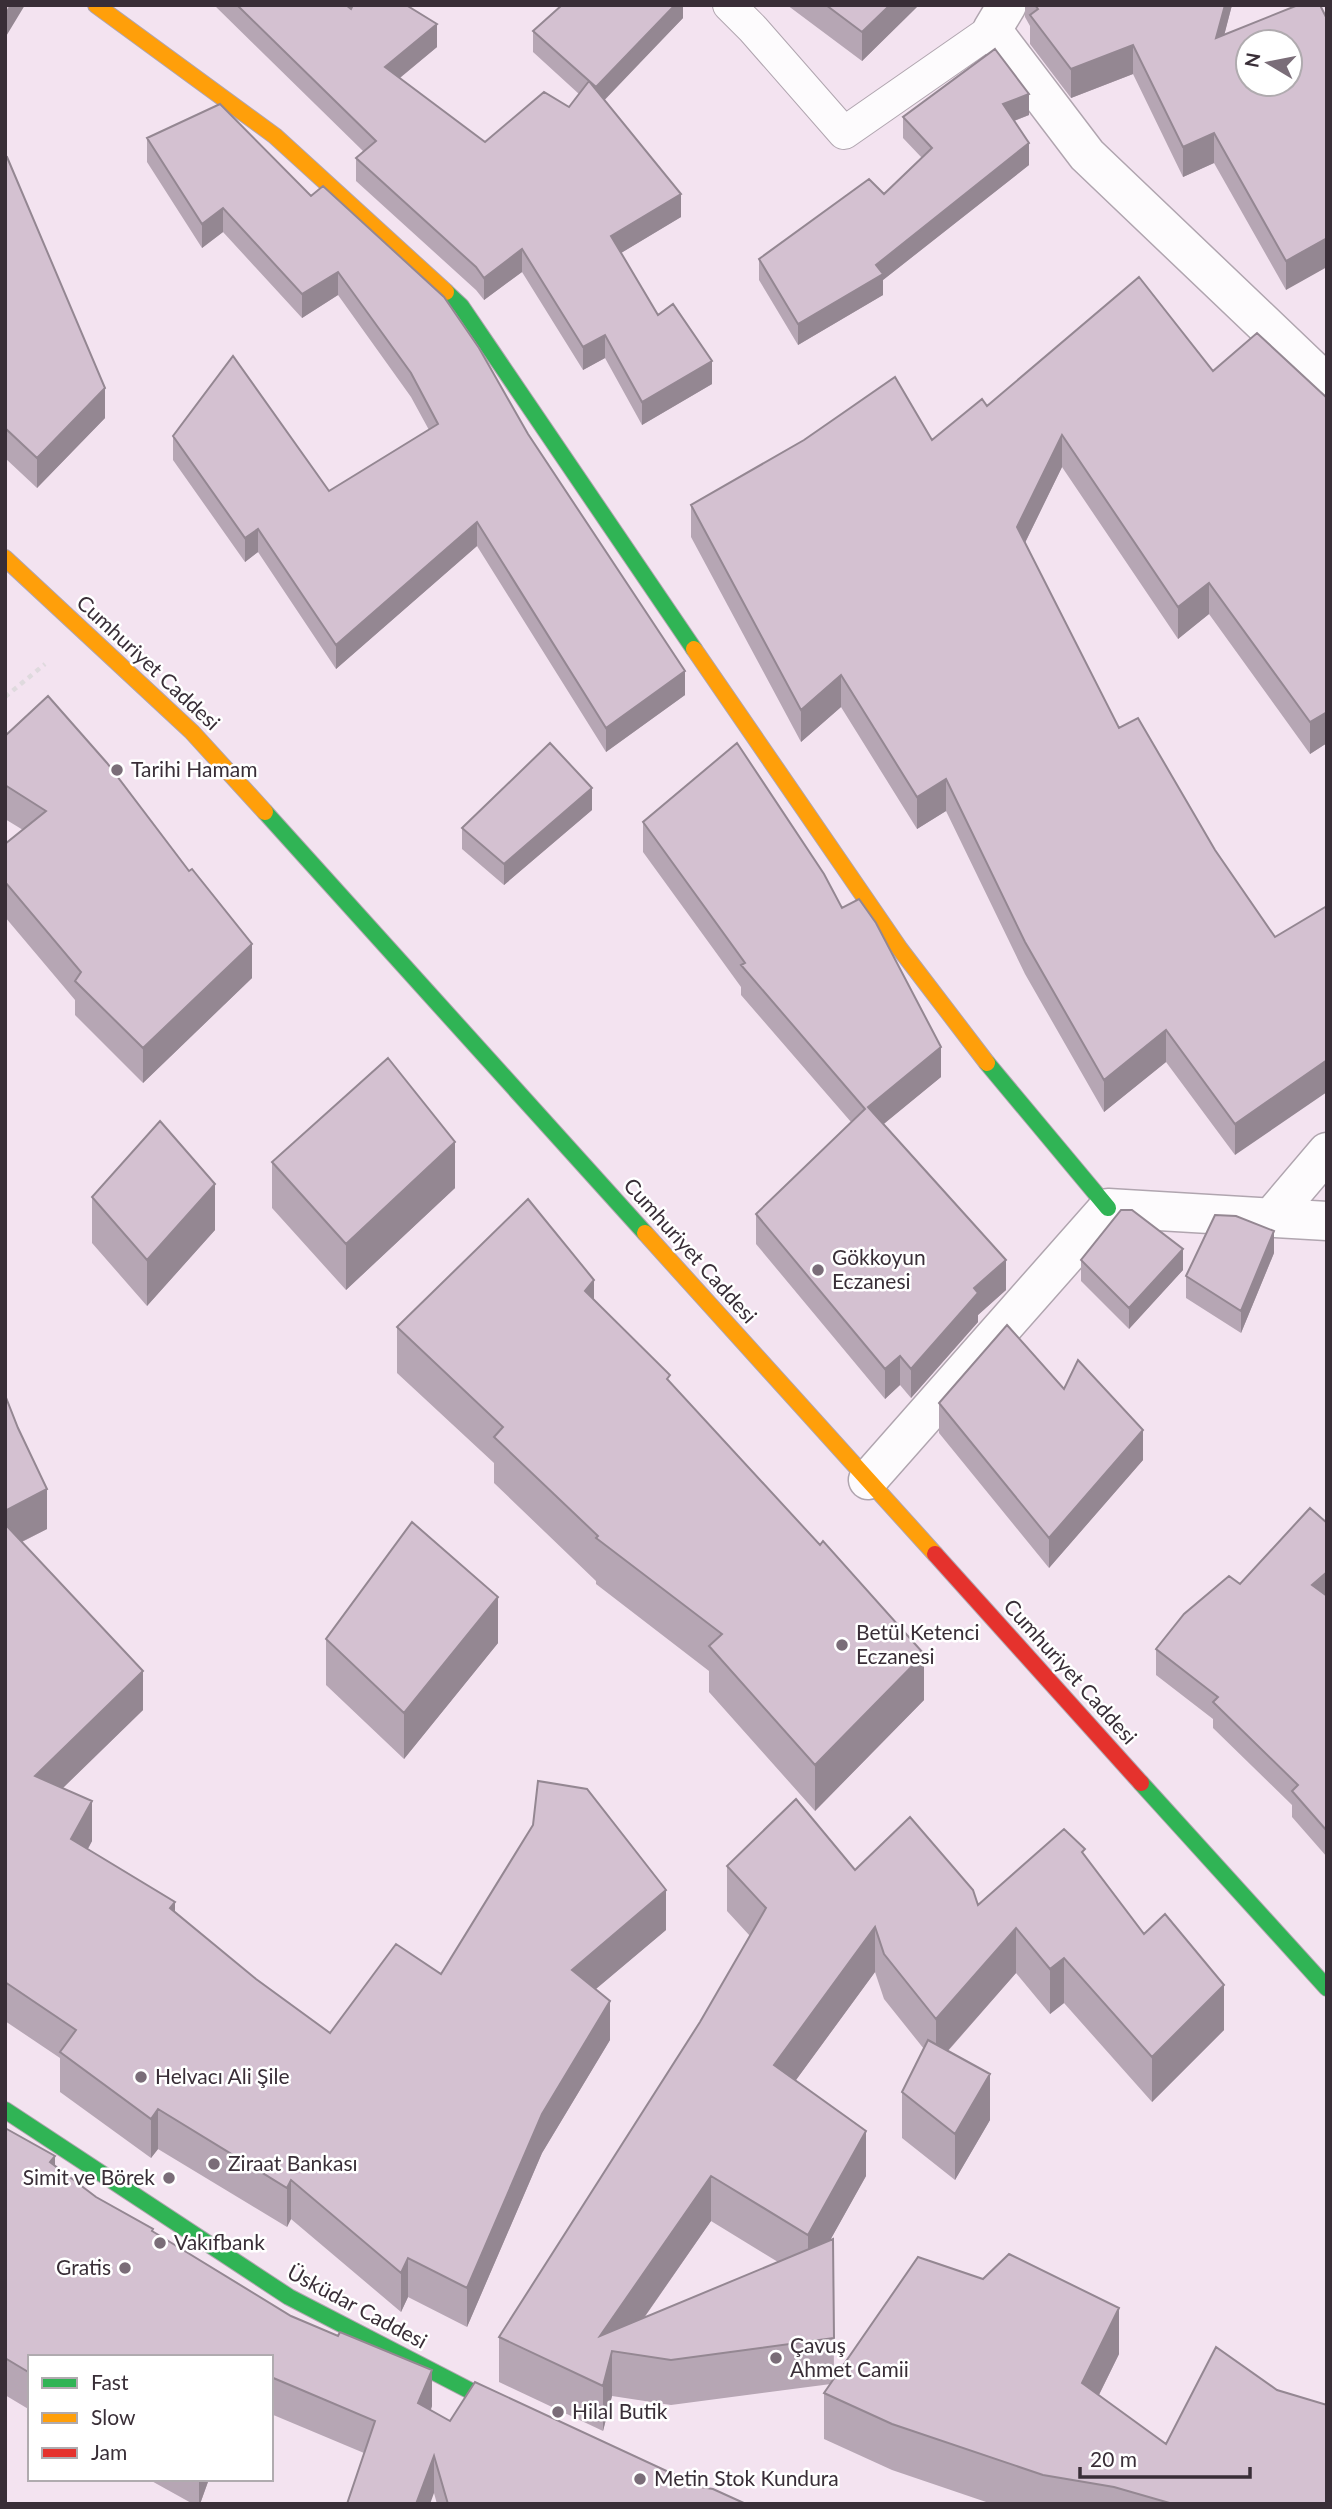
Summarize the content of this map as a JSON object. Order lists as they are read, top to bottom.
{
  "streets": {
    "main road": ["Cumhuriyet Caddesi", "Üsküdar Caddesi"]
  },
  "places": [
    "Tarihi Hamam",
    "Gökkoyun Eczanesi",
    "Betül Ketenci Eczanesi",
    "Helvacı Ali Şile",
    "Ziraat Bankası",
    "Simit ve Börek",
    "Vakıfbank",
    "Gratis",
    "Çavuş Ahmet Camii",
    "Hilal Butik",
    "Metin Stok Kundura"
  ],
  "legend": ["Fast", "Slow", "Jam"],
  "scale_bar": "20 m",
  "north": "left"
}
